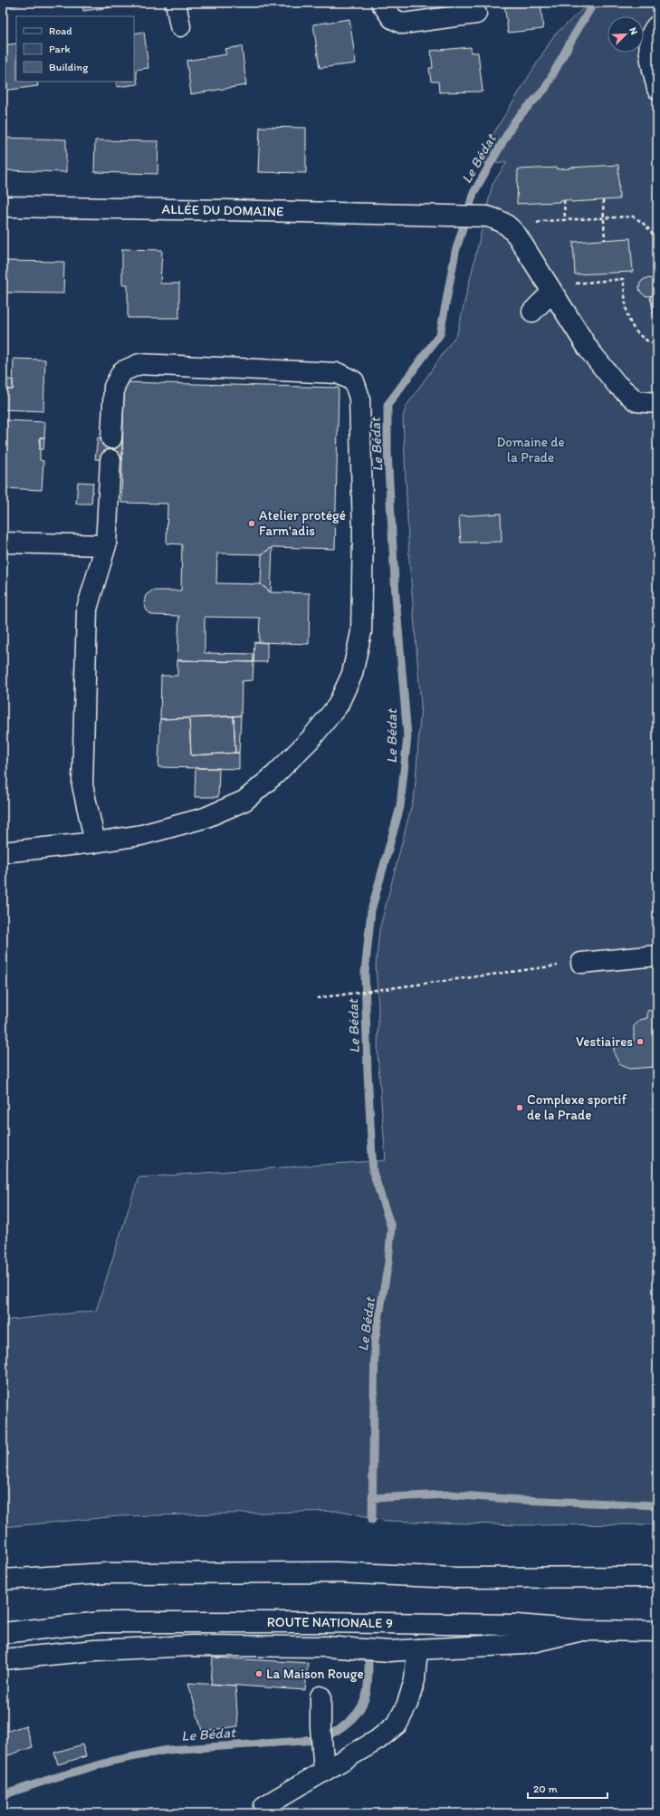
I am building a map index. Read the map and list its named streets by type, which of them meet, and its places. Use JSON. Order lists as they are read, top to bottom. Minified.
{"streets":{"main road":["ALLÉE DU DOMAINE","ROUTE NATIONALE 9"]},"water":["Le Bédat"],"parks":["Domaine de la Prade"],"places":["Atelier protégé Farm'adis","Vestiaires","Complexe sportif de la Prade","La Maison Rouge"],"legend":["Road","Park","Building"],"scale_bar":"20 m","north":"top right"}
